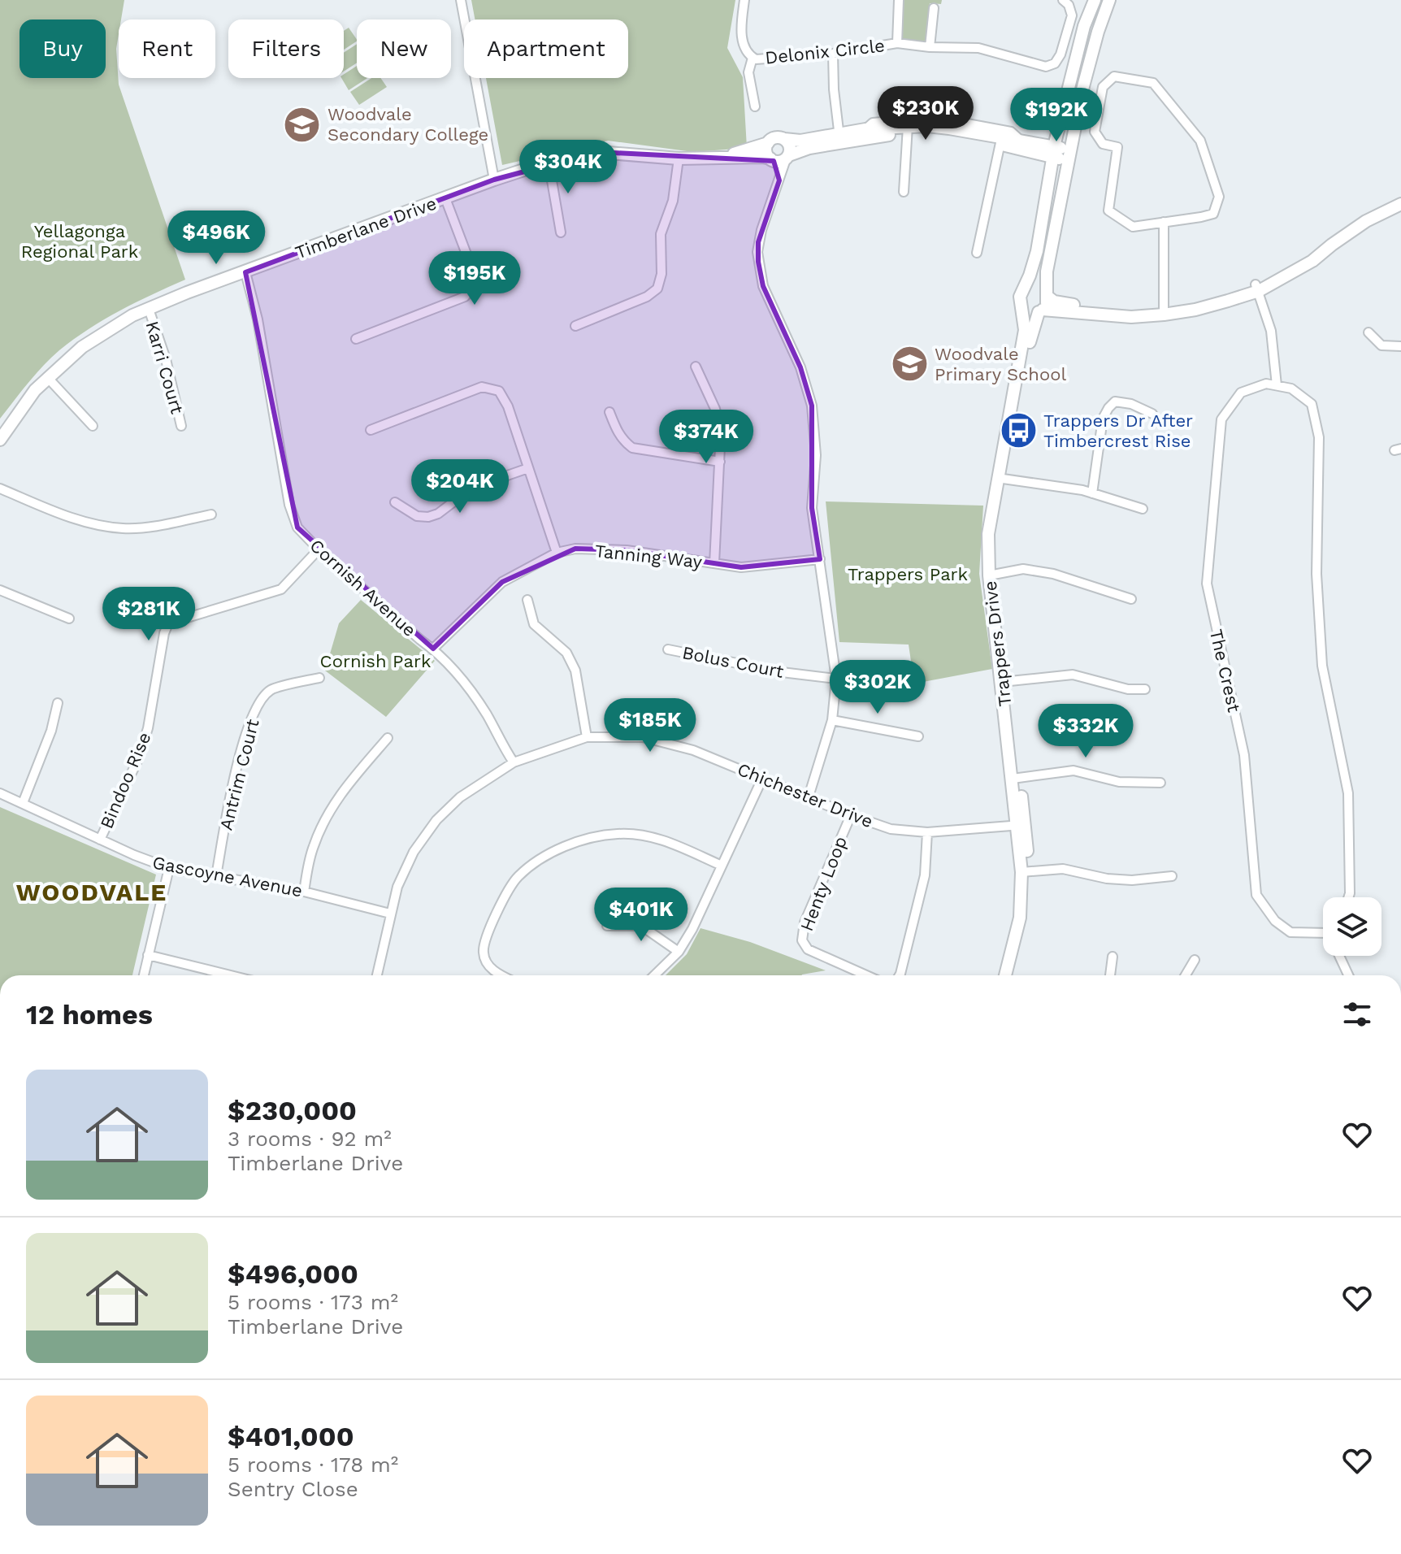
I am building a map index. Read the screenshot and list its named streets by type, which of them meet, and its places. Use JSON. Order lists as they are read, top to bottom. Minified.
{"streets":{"street":["Delonix Circle","Timberlane Drive","Karri Court","Tanning Way","Cornish Avenue","Trappers Drive","Bolus Court","The Crest","Antrim Court","Bindoo Rise","Chichester Drive","Gascoyne Avenue","Henty Loop"]},"crossings":[["Timberlane Drive","Karri Court"],["Timberlane Drive","Cornish Avenue"],["Tanning Way","Cornish Avenue"],["Cornish Avenue","Bindoo Rise"],["Cornish Avenue","Chichester Drive"],["Trappers Drive","Chichester Drive"],["Antrim Court","Gascoyne Avenue"],["Bindoo Rise","Gascoyne Avenue"],["Chichester Drive","Gascoyne Avenue"],["Chichester Drive","Henty Loop"]],"districts":["WOODVALE"],"parks":["Yellagonga Regional Park","Trappers Park","Cornish Park"],"places":{"school or university":["Woodvale Secondary College","Woodvale Primary School"],"bus stop":["Trappers Dr After Timbercrest Rise"]},"page":{"chip":["Buy","Rent","Filters","New","Apartment"],"price":["$230K","$192K","$304K","$496K","$195K","$374K","$204K","$281K","$302K","$185K","$332K","$401K"],"heading":"12 homes","list":[{"name":"$230,000","note":"3 rooms · 92 m² · Timberlane Drive"},{"name":"$496,000","note":"5 rooms · 173 m² · Timberlane Drive"},{"name":"$401,000","note":"5 rooms · 178 m² · Sentry Close"}]}}
